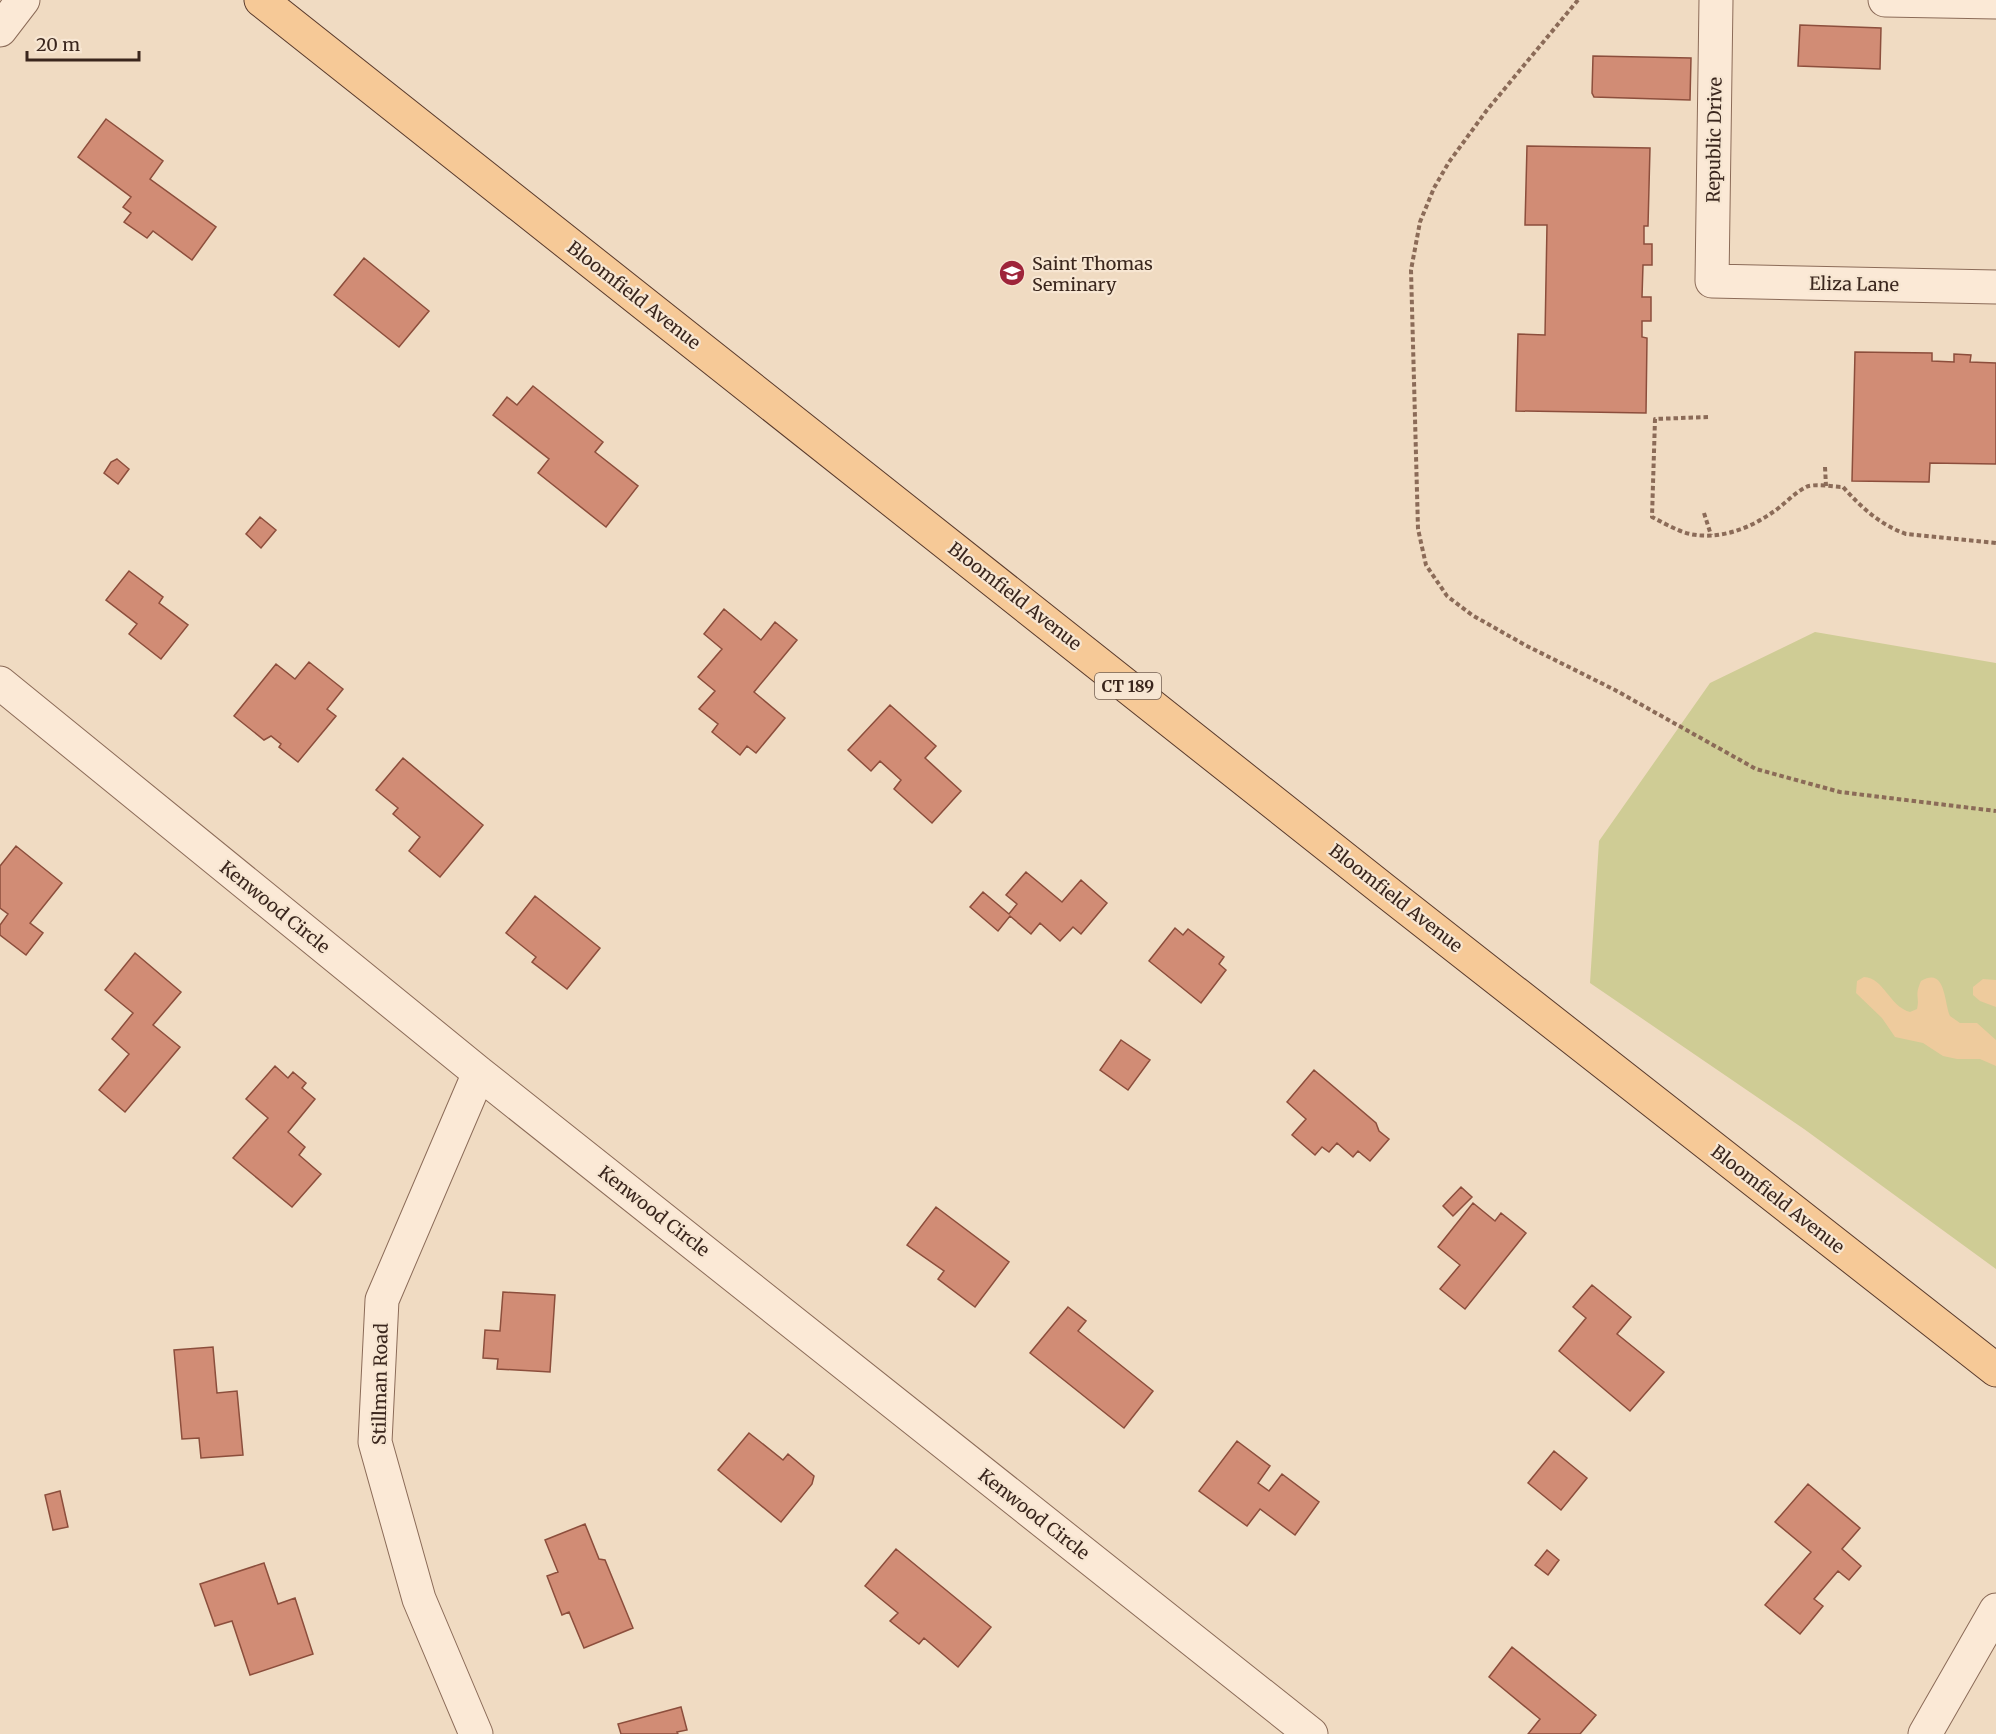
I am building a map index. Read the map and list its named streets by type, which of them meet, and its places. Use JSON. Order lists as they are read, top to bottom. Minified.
{"streets":{"main road":["Bloomfield Avenue","CT 189"],"street":["Republic Drive","Eliza Lane","Kenwood Circle","Stillman Road"]},"crossings":[["Republic Drive","Eliza Lane"],["Kenwood Circle","Stillman Road"]],"places":{"school or university":["Saint Thomas Seminary"]},"scale_bar":"20 m"}
